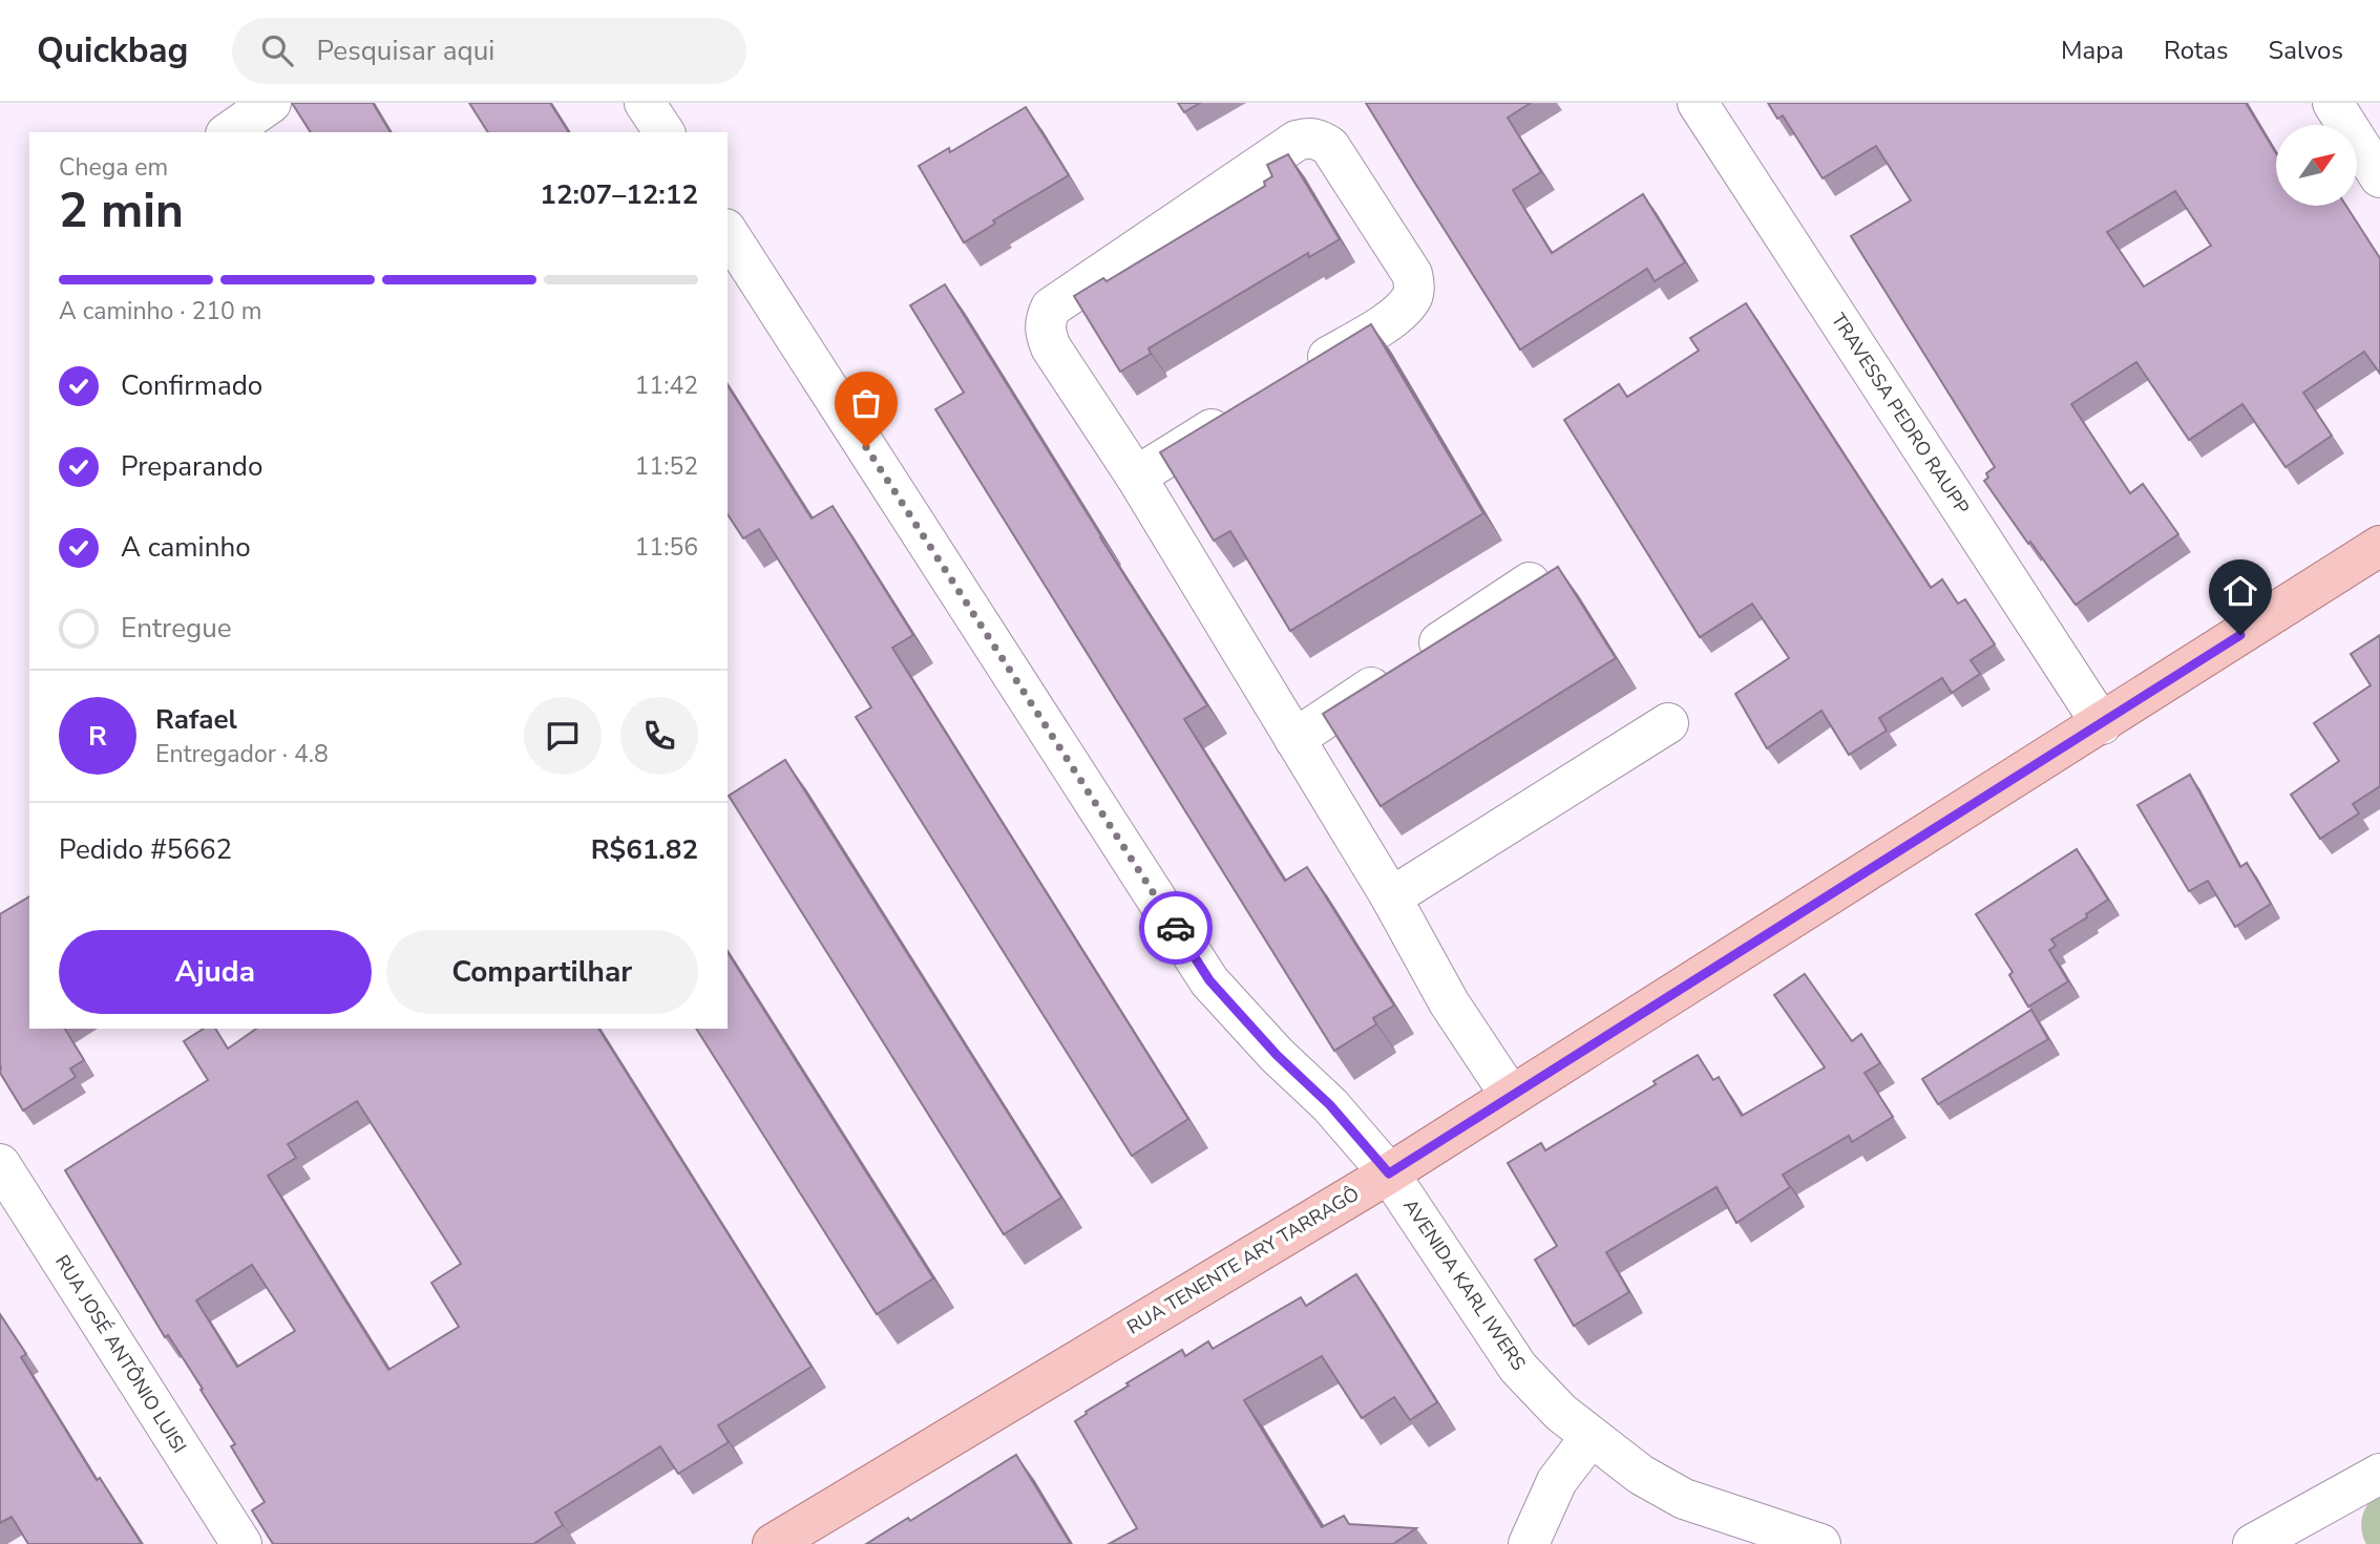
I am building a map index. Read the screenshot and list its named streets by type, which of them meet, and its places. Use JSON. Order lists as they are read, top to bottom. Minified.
{"streets":{"main road":["RUA TENENTE ARY TARRAGÔ"],"street":["TRAVESSA PEDRO RAUPP","AVENIDA KARL IWERS","RUA JOSÉ ANTÔNIO LUISI"]},"crossings":[["TRAVESSA PEDRO RAUPP","RUA TENENTE ARY TARRAGÔ"],["RUA TENENTE ARY TARRAGÔ","AVENIDA KARL IWERS"]],"north":"top right","page":{"header":"Quickbag","search":"Pesquisar aqui","nav":["Mapa","Rotas","Salvos"],"heading":["2 min","Chega em","12:07–12:12"],"panel":["Rafael","Entregador · 4.8","Pedido #5662","R$61.82"],"bar":"A caminho · 210 m","list":[["Confirmado","11:42"],["Preparando","11:52"],["A caminho","11:56"],"Entregue"],"round":"R","buttons":["Ajuda","Compartilhar"]}}
